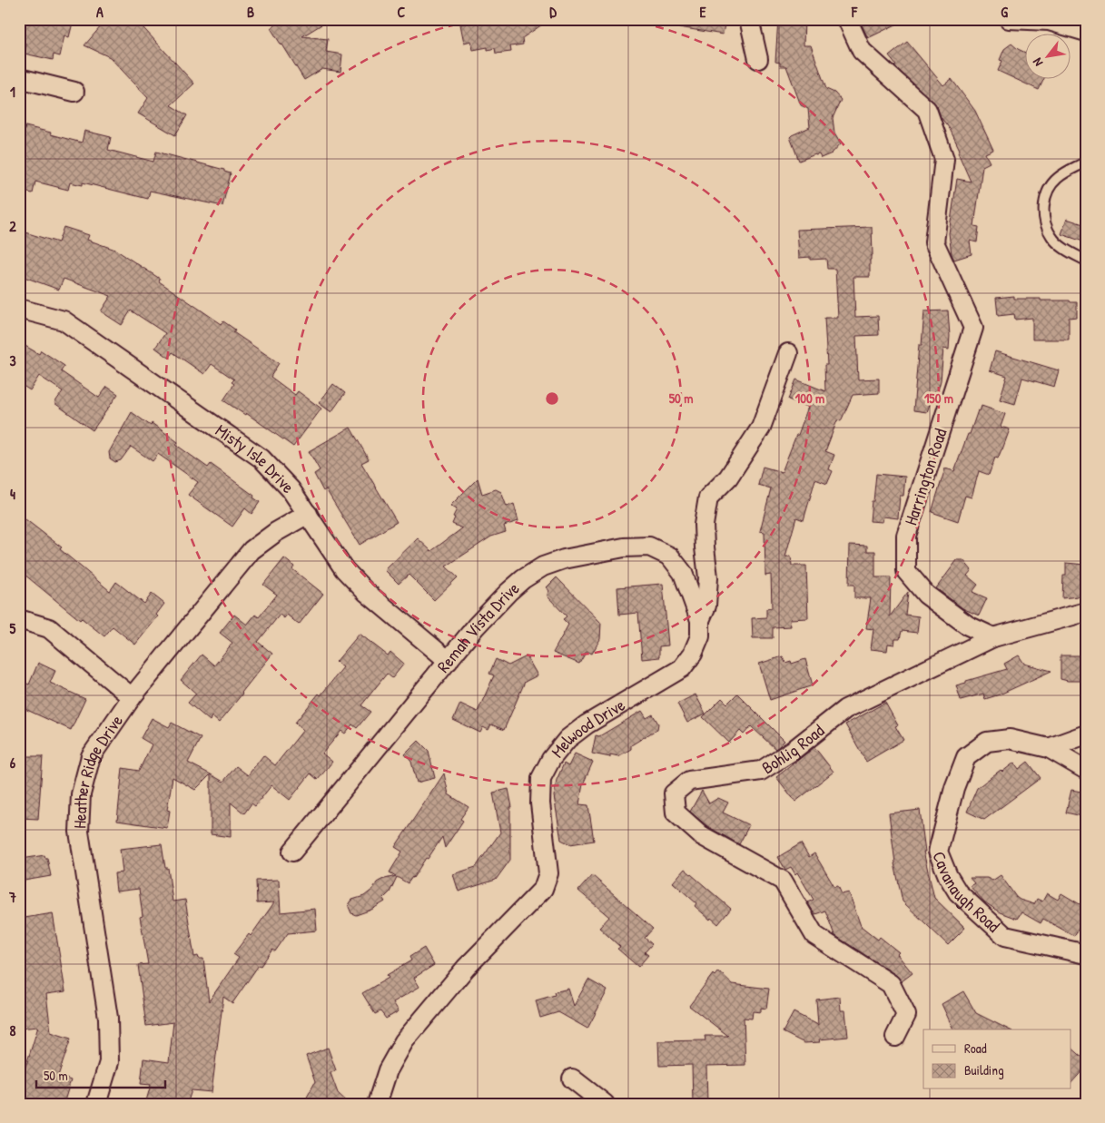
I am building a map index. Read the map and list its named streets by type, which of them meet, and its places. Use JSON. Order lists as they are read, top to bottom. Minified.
{"streets":{"street":["Misty Isle Drive","Harrington Road","Remah Vista Drive","Melwood Drive","Bohlig Road","Heather Ridge Drive","Cavanaugh Road"]},"crossings":[["Misty Isle Drive","Remah Vista Drive"],["Misty Isle Drive","Heather Ridge Drive"],["Harrington Road","Bohlig Road"],["Remah Vista Drive","Melwood Drive"]],"legend":["Road","Building"],"scale_bar":"50 m","north":"bottom left","grid":{"columns":["A","B","C","D","E","F","G"],"rows":["1","2","3","4","5","6","7","8"]},"rings":["50 m","100 m","150 m"]}
